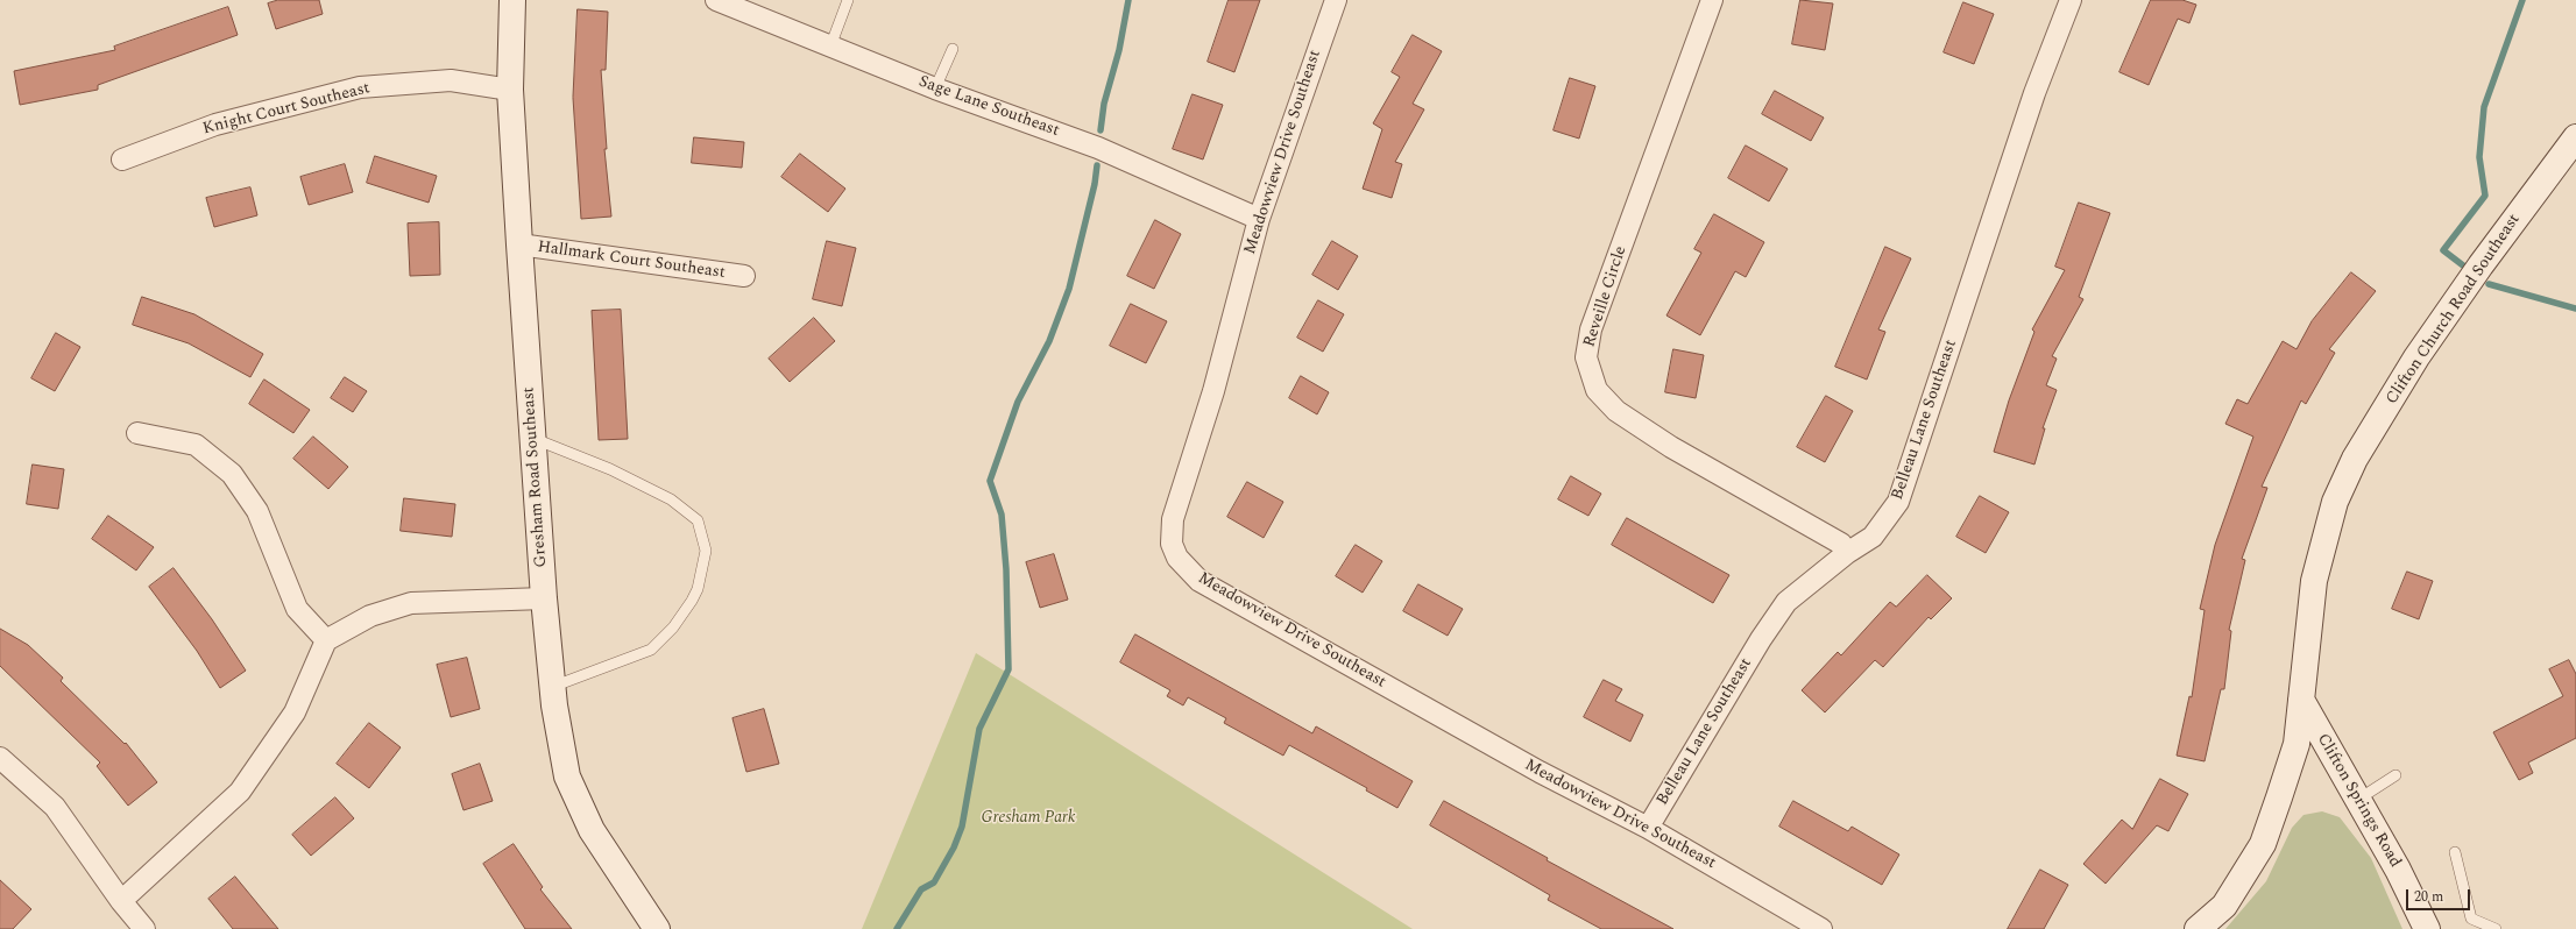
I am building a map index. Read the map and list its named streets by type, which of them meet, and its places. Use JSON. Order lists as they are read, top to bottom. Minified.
{"streets":{"street":["Sage Lane Southeast","Knight Court Southeast","Meadowview Drive Southeast","Hallmark Court Southeast","Reveille Circle","Clifton Church Road Southeast","Belleau Lane Southeast","Gresham Road Southeast","Clifton Springs Road"]},"crossings":[["Sage Lane Southeast","Meadowview Drive Southeast"],["Knight Court Southeast","Gresham Road Southeast"],["Meadowview Drive Southeast","Belleau Lane Southeast"],["Hallmark Court Southeast","Gresham Road Southeast"],["Reveille Circle","Belleau Lane Southeast"],["Clifton Church Road Southeast","Clifton Springs Road"]],"parks":["Gresham Park"],"scale_bar":"20 m"}
